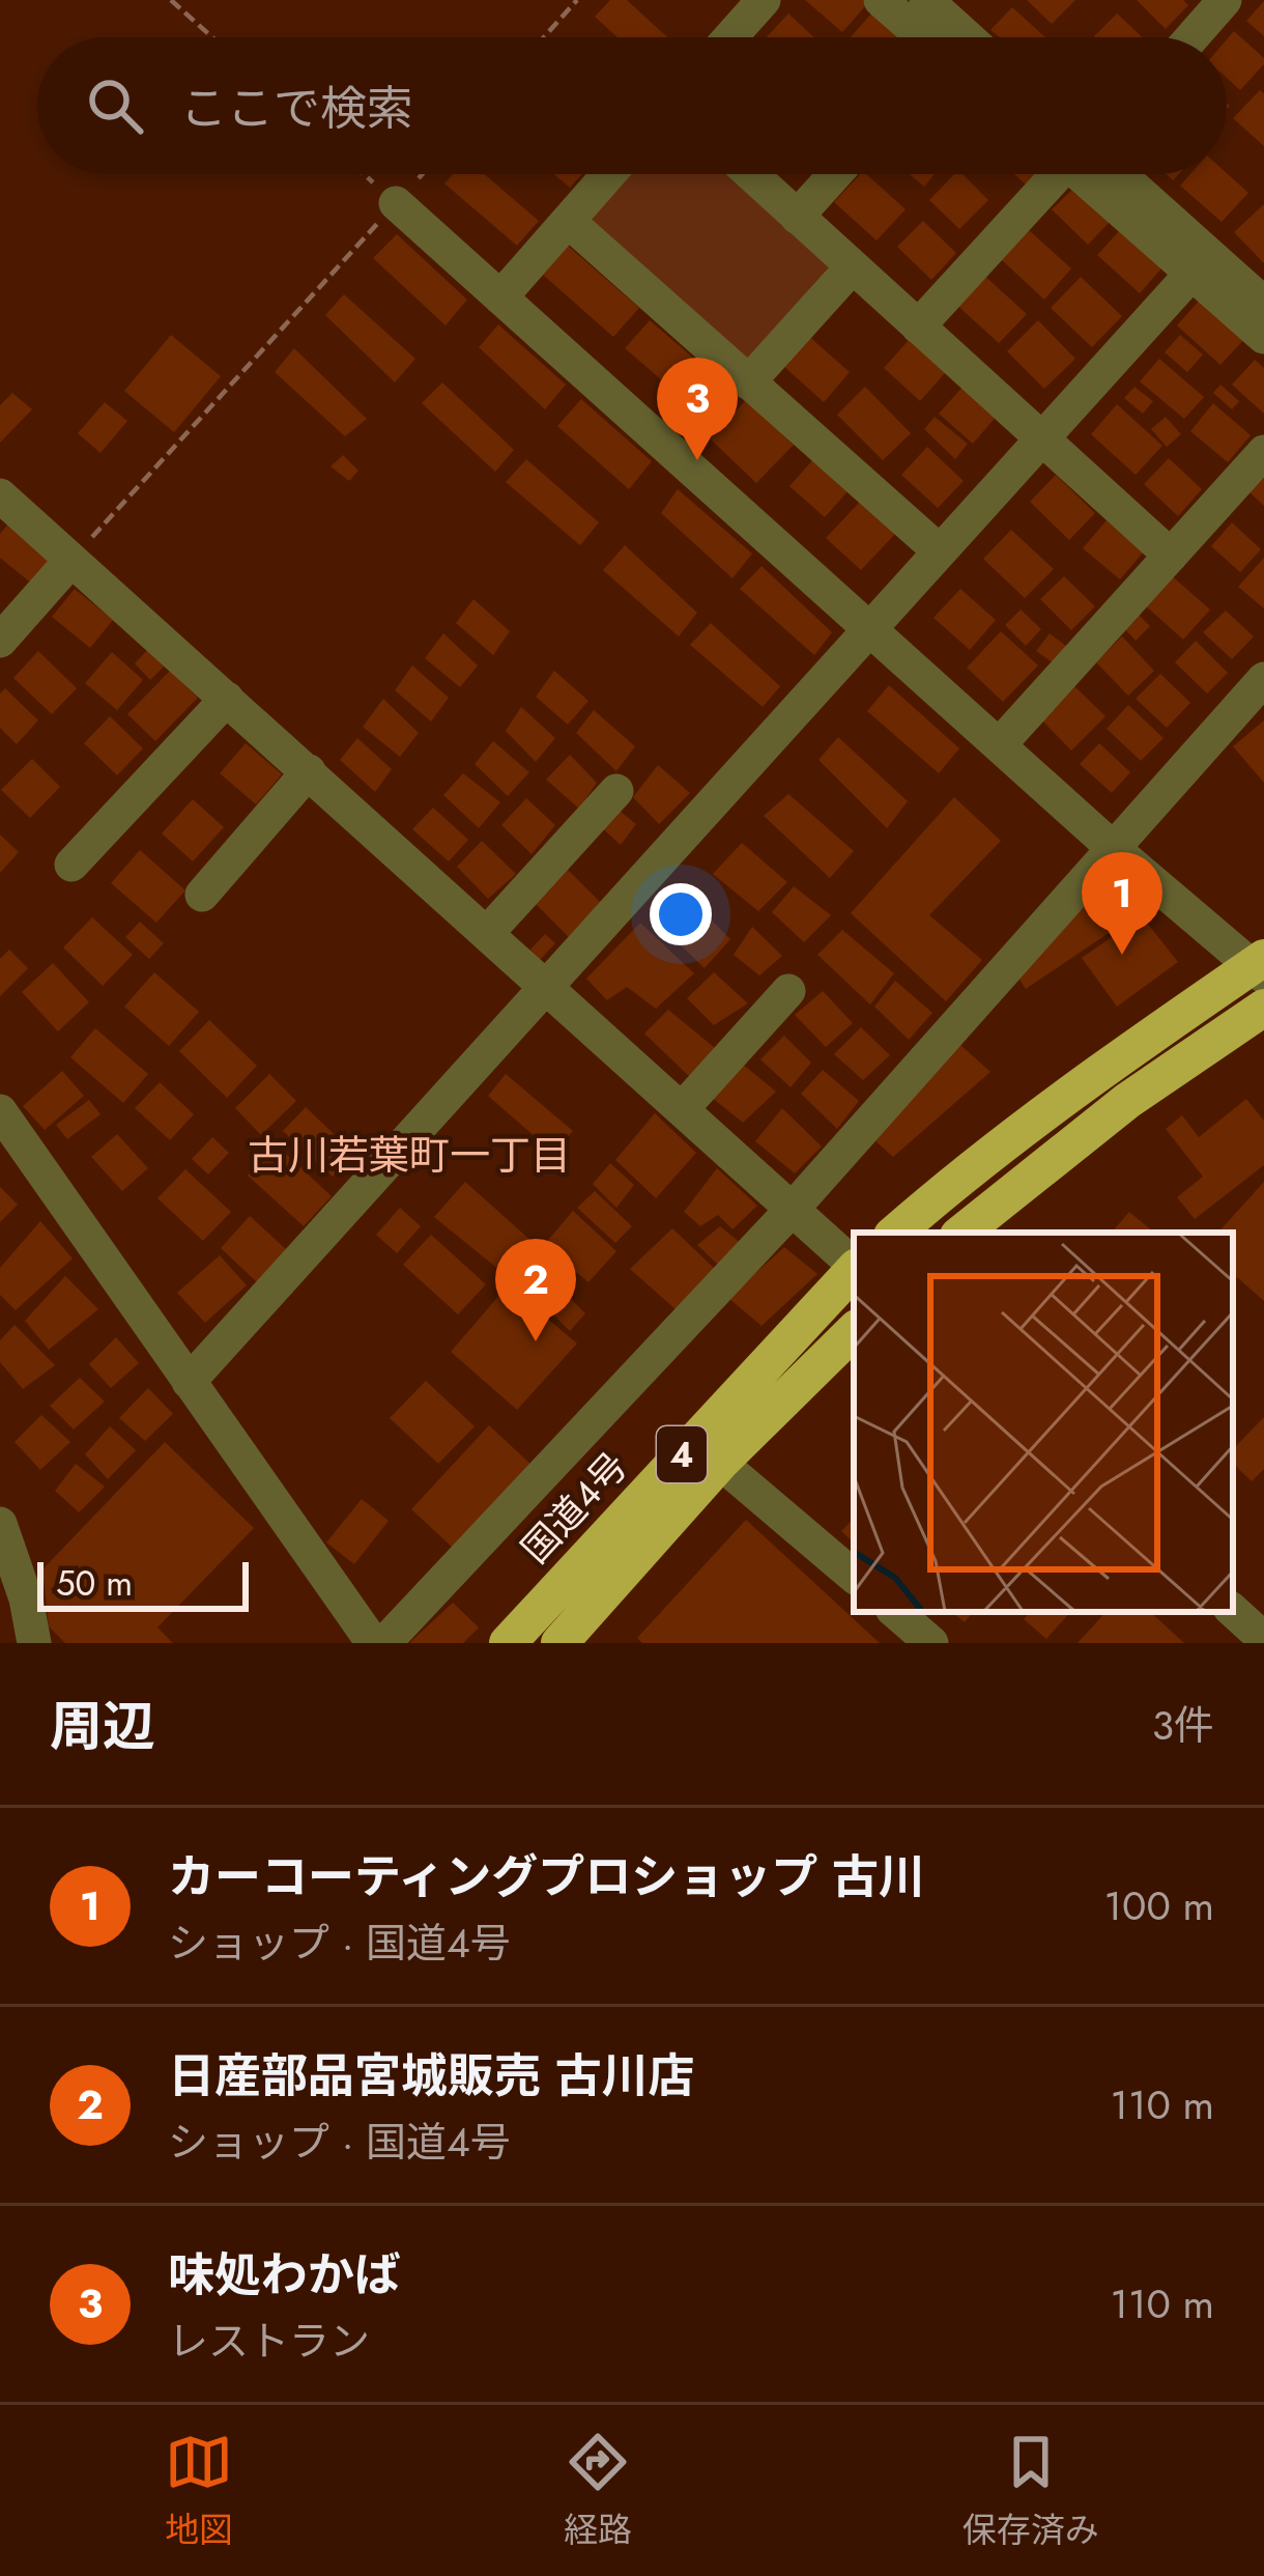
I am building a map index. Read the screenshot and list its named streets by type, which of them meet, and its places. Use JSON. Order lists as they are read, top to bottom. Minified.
{"streets":{"highway":["4","国道4号"]},"districts":["古川若葉町一丁目"],"scale_bar":"50 m","page":{"search":"ここで検索","pins":["3","1","2"],"scale":"50 m","heading":["周辺","3件"],"list":[{"mark":"1","name":"カーコーティングプロショップ 古川","note":"ショップ · 国道4号","value":"100 m"},{"mark":"2","name":"日産部品宮城販売 古川店","note":"ショップ · 国道4号","value":"110 m"},{"mark":"3","name":"味処わかば","note":"レストラン","value":"110 m"}],"nav":["地図","経路","保存済み"]}}
